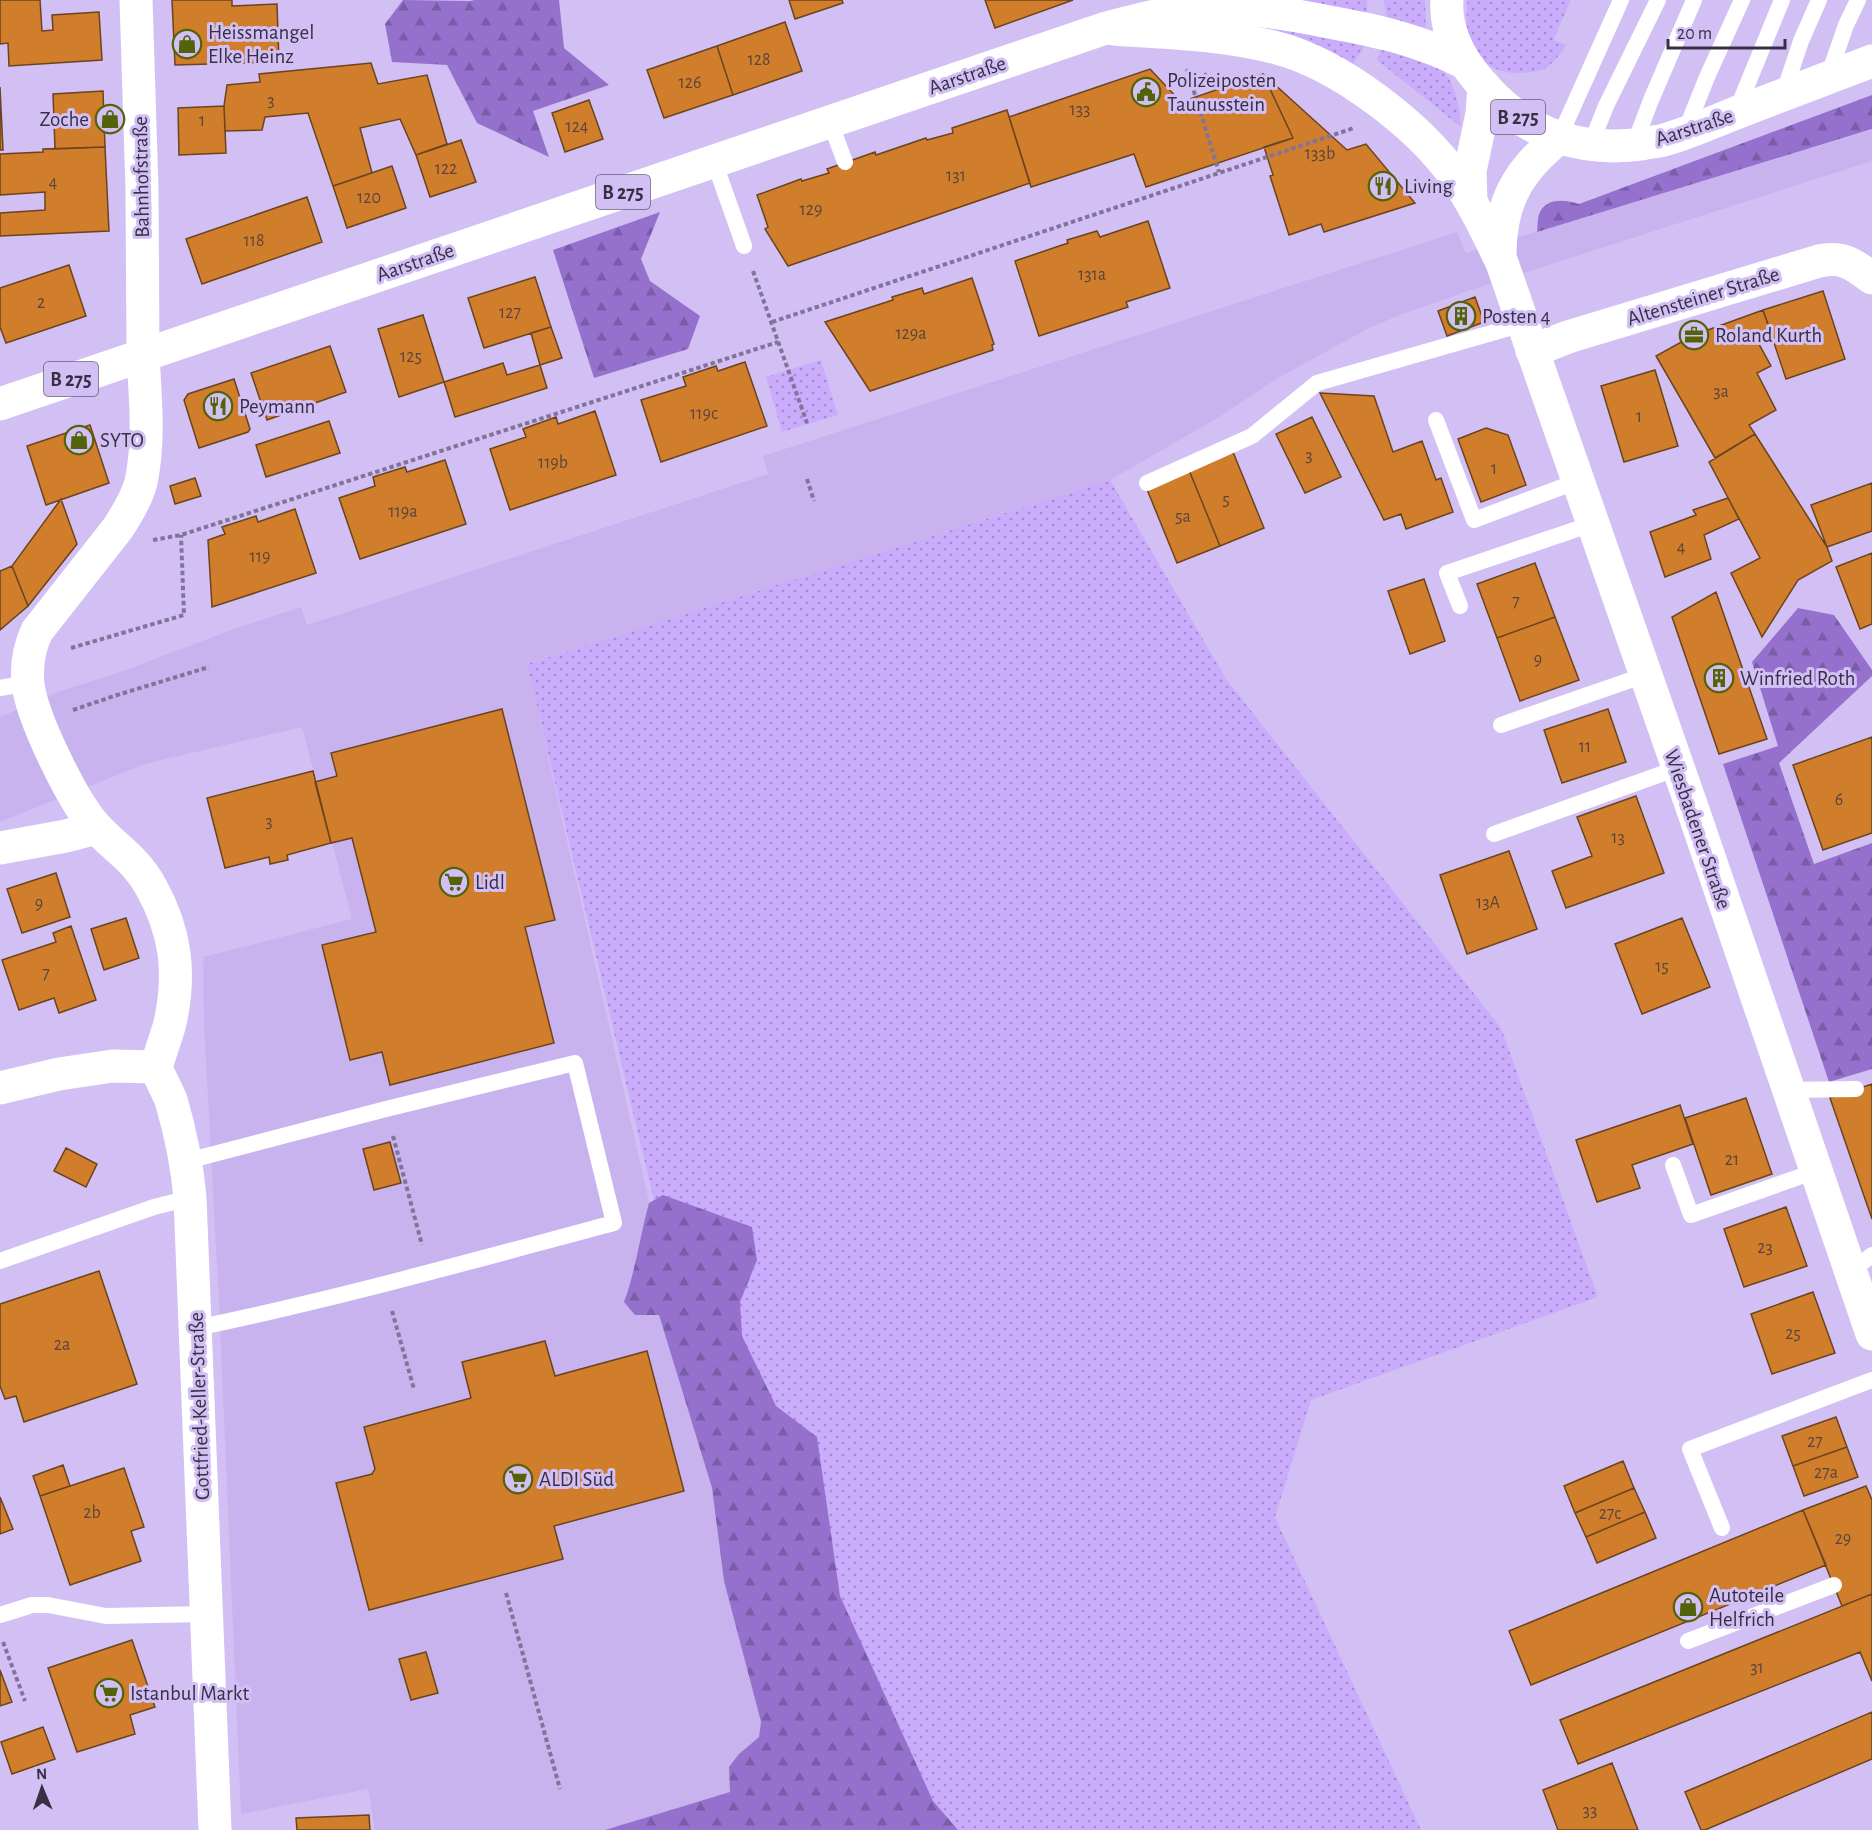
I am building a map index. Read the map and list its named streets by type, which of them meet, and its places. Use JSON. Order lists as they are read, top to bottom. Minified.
{"streets":{"main road":["Aarstraße","B 275","Bahnhofstraße","Altensteiner Straße","Wiesbadener Straße","Gottfried-Keller-Straße"]},"crossings":[["Aarstraße","Bahnhofstraße"],["Aarstraße","Wiesbadener Straße"],["Altensteiner Straße","Wiesbadener Straße"]],"places":{"shop":["Heissmangel Elke Heinz","Zoche","SYTO","Autoteile Helfrich"],"public building":["Polizeiposten Taunusstein"],"restaurant":["Living","Peymann"],"building":["Posten 4","Winfried Roth"],"office":["Roland Kurth"],"supermarket":["Lidl","ALDI Süd","Istanbul Markt"]},"house_numbers":["128","126","3","133","1","124","133b","122","131","4","120","129","118","131a","2","127","129a","125","3a","119c","1","3","119b","1","5","119a","5a","4","119","7","9","11","6","3","13","13A","9","15","7","21","23","25","2a","27","27a","2b","27c","29","31","33"],"scale_bar":"20 m","north":"top"}
